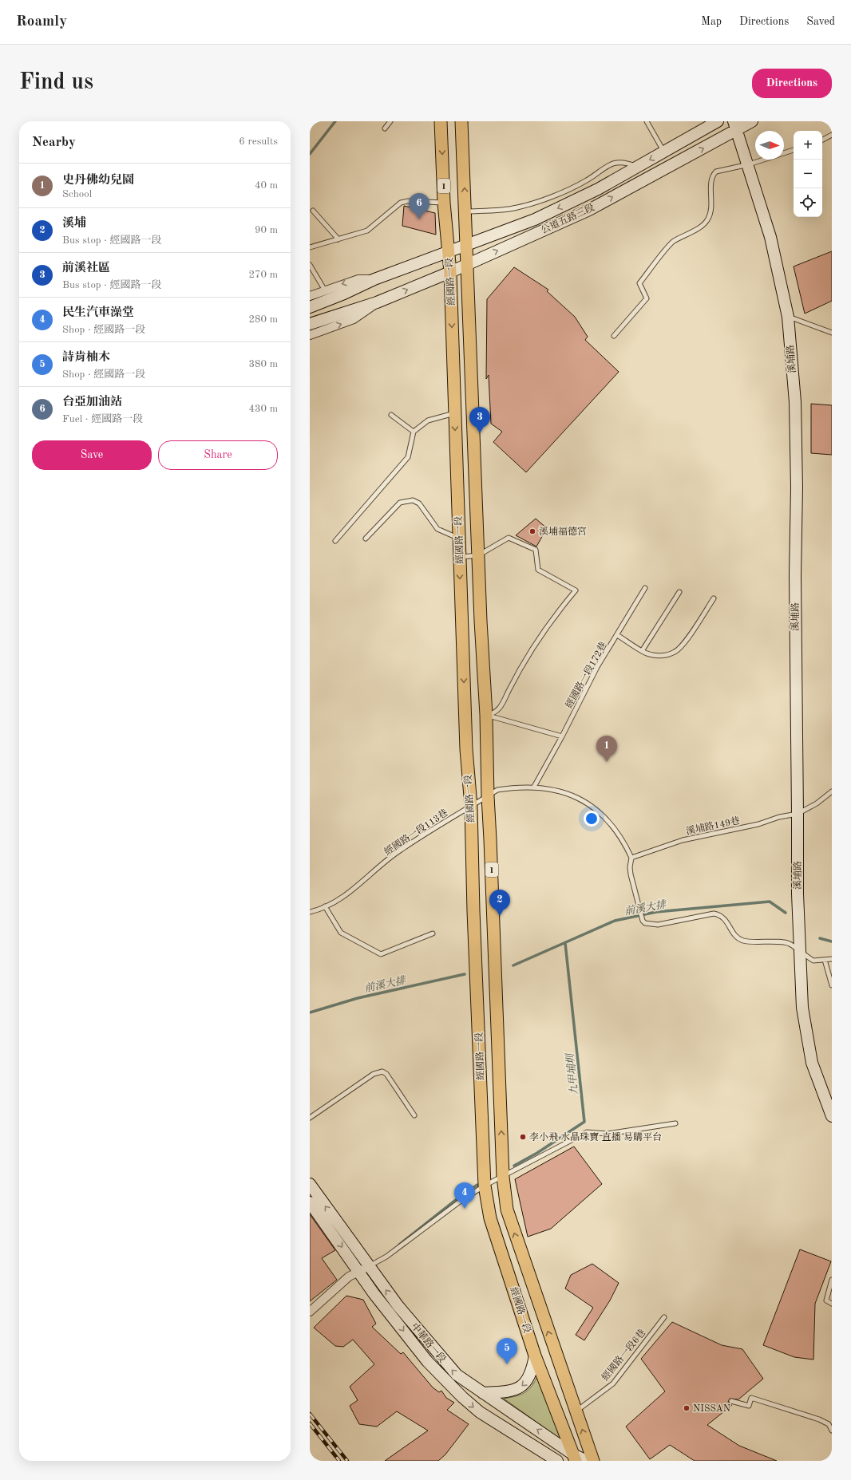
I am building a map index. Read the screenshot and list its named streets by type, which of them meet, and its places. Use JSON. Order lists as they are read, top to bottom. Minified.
{"streets":{"main road":["1","經國路一段"],"street":["公道五路三段","溪埔路","中華路一段"],"lane":["經國路一段172巷","溪埔路149巷","經國路一段113巷","經國路一段6巷"]},"crossings":[["公道五路三段","經國路一段"],["公道五路三段","溪埔路"],["經國路一段","經國路一段113巷"],["經國路一段","中華路一段"],["經國路一段","經國路一段6巷"],["溪埔路","溪埔路149巷"],["經國路一段172巷","經國路一段113巷"],["溪埔路149巷","經國路一段113巷"]],"water":["前溪大排","九甲埔圳"],"places":["溪埔福德宮","李小飛 水晶珠寶 直播 易購平台","NISSAN"],"north":"right","page":{"header":"Roamly","nav":["Map","Directions","Saved"],"buttons":["Directions",["Save","Share"]],"title":"Find us","heading":["Nearby","6 results"],"map_buttons":["+","−"],"list":[{"mark":"1","name":"史丹佛幼兒園","note":"School","value":"40 m"},{"mark":"2","name":"溪埔","note":"Bus stop · 經國路一段","value":"90 m"},{"mark":"3","name":"前溪社區","note":"Bus stop · 經國路一段","value":"270 m"},{"mark":"4","name":"民生汽車澡堂","note":"Shop · 經國路一段","value":"280 m"},{"mark":"5","name":"詩肯柚木","note":"Shop · 經國路一段","value":"380 m"},{"mark":"6","name":"台亞加油站","note":"Fuel · 經國路一段","value":"430 m"}],"pins":["6","3","1","2","4","5"]}}
